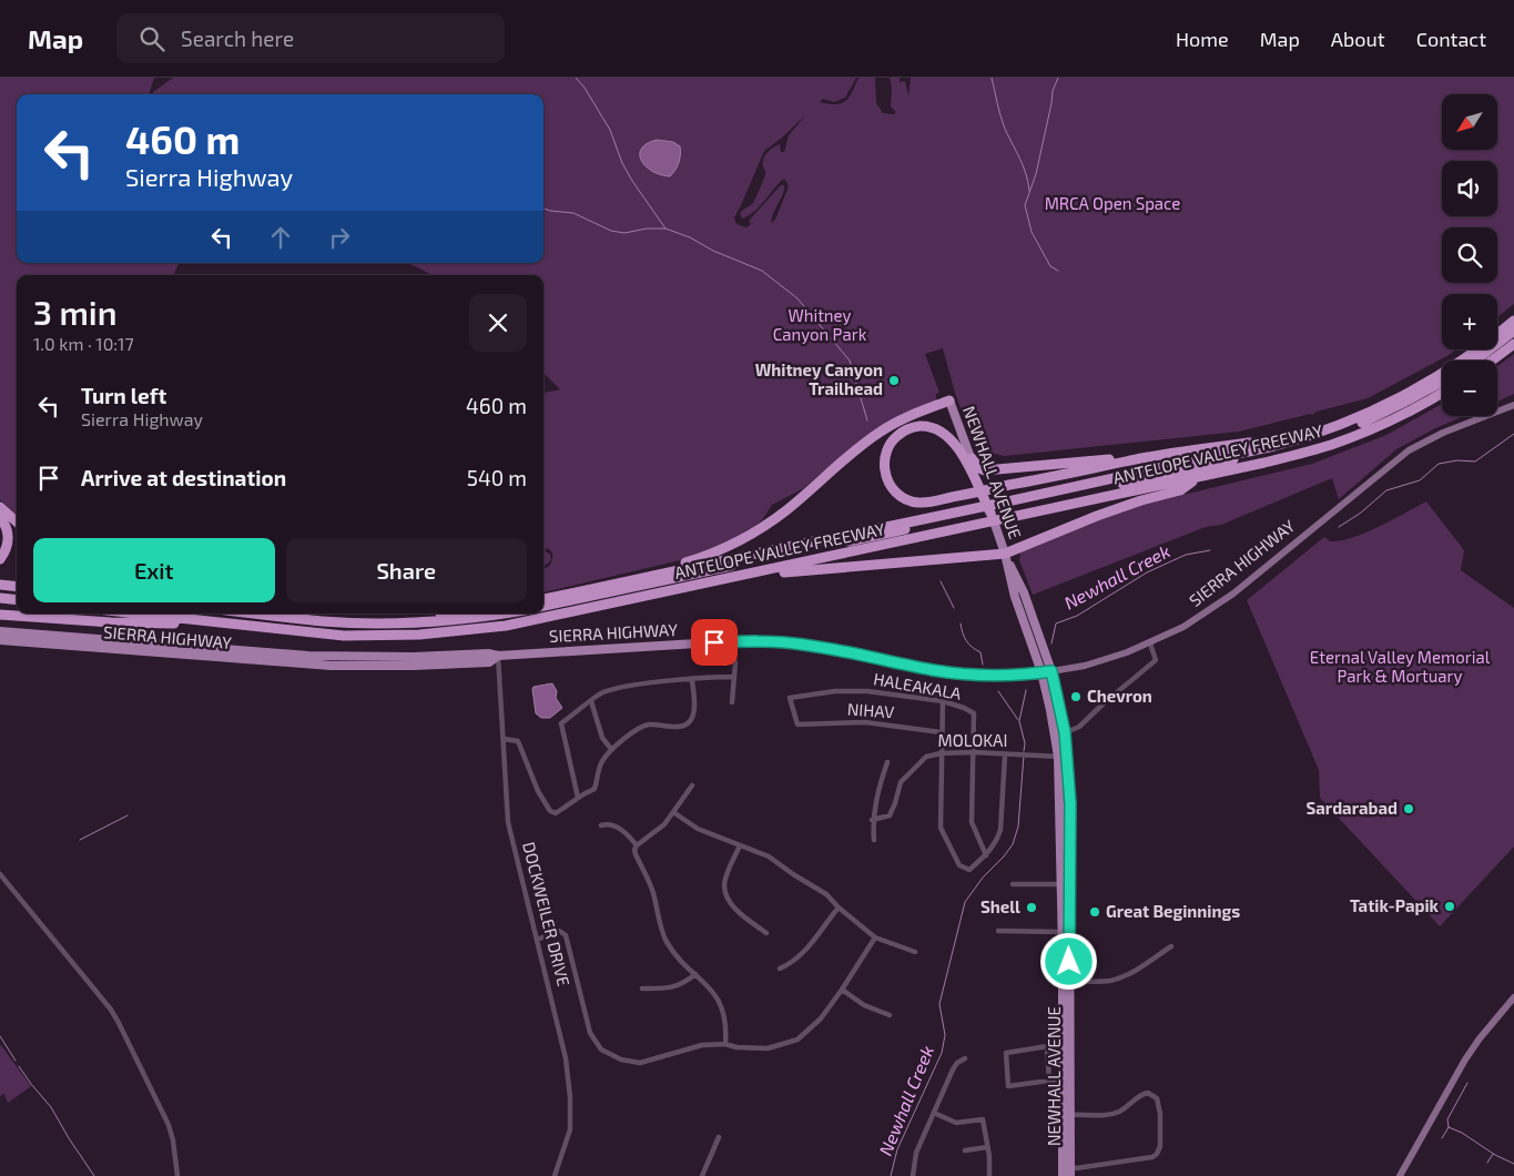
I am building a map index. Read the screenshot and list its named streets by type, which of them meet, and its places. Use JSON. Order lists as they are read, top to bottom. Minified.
{"streets":{"highway":["ANTELOPE VALLEY FREEWAY"],"main road":["NEWHALL AVENUE","SIERRA HIGHWAY"],"street":["HALEAKALA","NIHAV","MOLOKAI","DOCKWEILER DRIVE"]},"crossings":[["NEWHALL AVENUE","SIERRA HIGHWAY"],["NEWHALL AVENUE","MOLOKAI"],["SIERRA HIGHWAY","DOCKWEILER DRIVE"],["HALEAKALA","NIHAV"],["HALEAKALA","MOLOKAI"]],"water":["Newhall Creek"],"parks":["MRCA Open Space","Whitney Canyon Park","Eternal Valley Memorial Park & Mortuary"],"places":["Whitney Canyon Trailhead","Chevron","Sardarabad","Tatik-Papik","Shell","Great Beginnings"],"north":"bottom left","page":{"header":"Map","search":"Search here","nav":["Home","Map","About","Contact"],"map_buttons":["+","−"],"turn":["460 m","Sierra Highway"],"heading":["3 min","1.0 km · 10:17"],"list":[{"name":"Turn left","note":"Sierra Highway","value":"460 m"},{"name":"Arrive at destination","value":"540 m"}],"buttons":["Exit","Share"]}}
